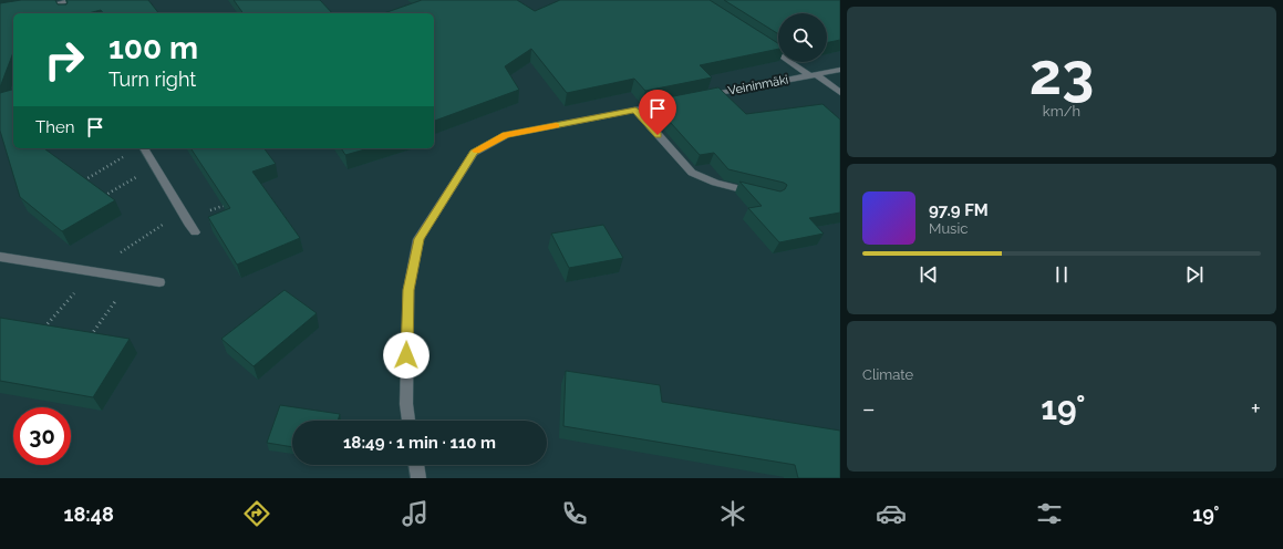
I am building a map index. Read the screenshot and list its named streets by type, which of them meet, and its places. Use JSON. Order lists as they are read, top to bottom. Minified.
{"streets":{"street":["Veininmäki"]},"page":{"tile":[["23","km/h"],"Climate"],"turn":["100 m","Turn right"],"then":"Then","song":["97.9 FM","Music"],"heat":["−","19°","+"],"limit":"30","trip":"18:49 · 1 min · 110 m","tabs":["18:48","19°"]}}
